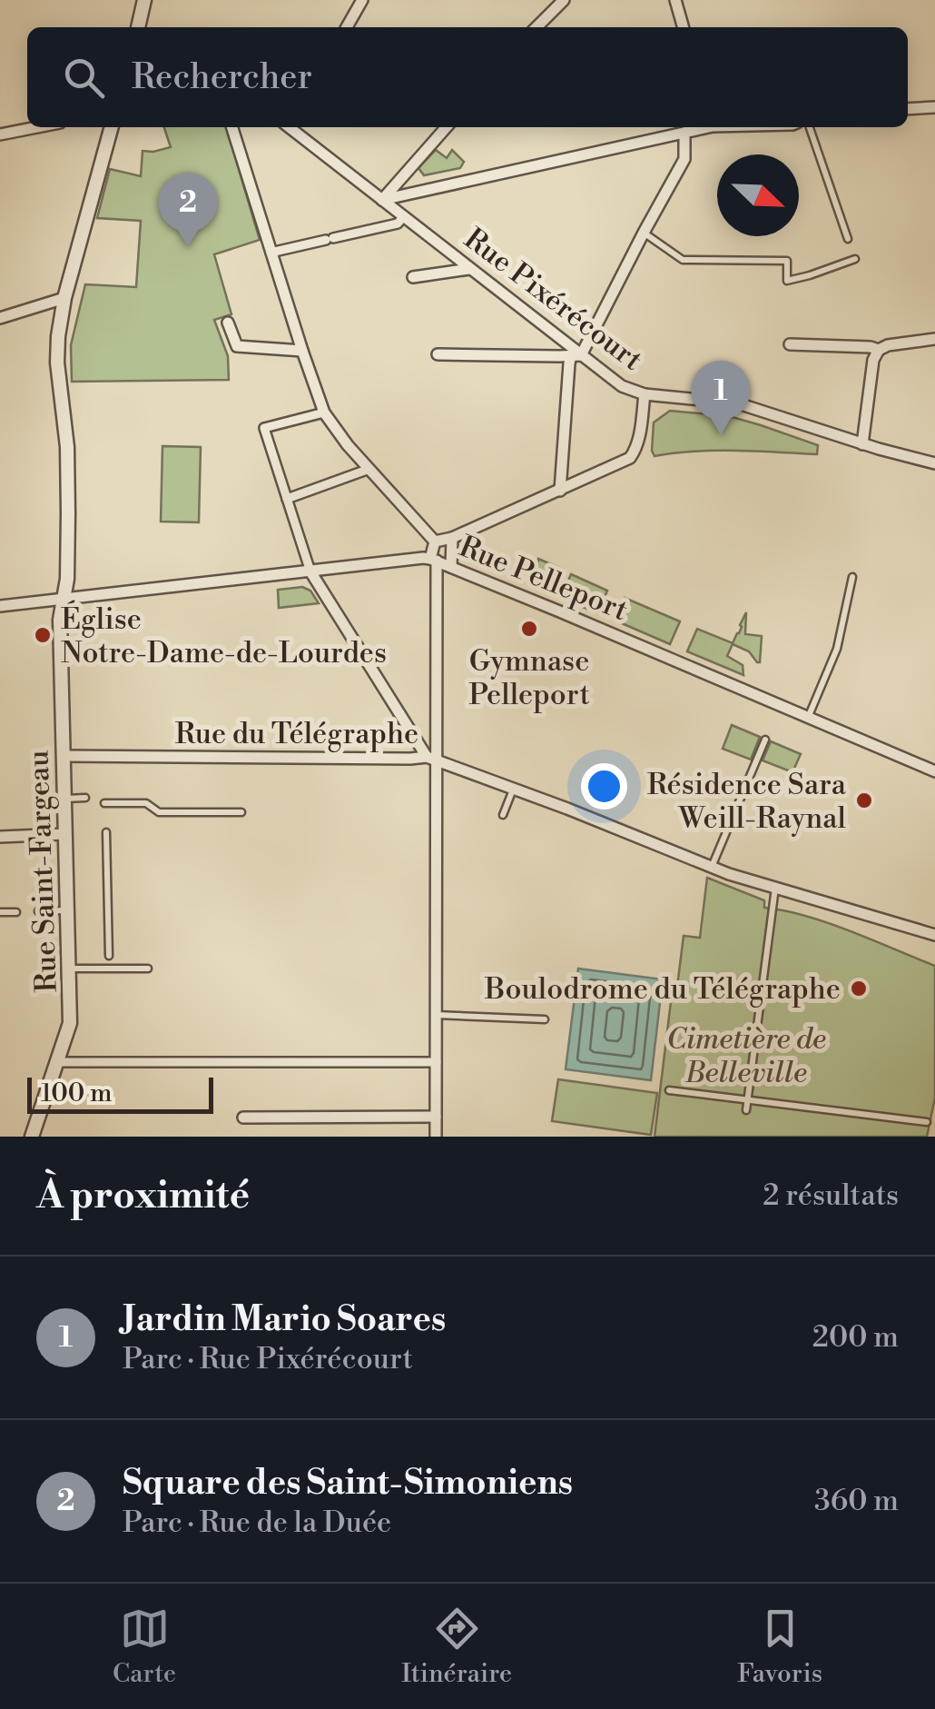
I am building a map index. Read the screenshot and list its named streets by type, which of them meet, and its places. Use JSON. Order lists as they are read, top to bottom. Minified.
{"streets":{"street":["Rue Pixérécourt","Rue Pelleport","Rue du Télégraphe","Rue Saint-Fargeau"]},"crossings":[["Rue Pelleport","Rue Saint-Fargeau"],["Rue du Télégraphe","Rue Saint-Fargeau"]],"parks":["Cimetière de Belleville"],"places":["Gymnase Pelleport","Église Notre-Dame-de-Lourdes","Résidence Sara Weill-Raynal","Boulodrome du Télégraphe"],"scale_bar":"100 m","north":"bottom right","page":{"search":"Rechercher","pins":["2","1"],"scale":"100 m","heading":["À proximité","2 résultats"],"list":[{"mark":"1","name":"Jardin Mario Soares","note":"Parc · Rue Pixérécourt","value":"200 m"},{"mark":"2","name":"Square des Saint-Simoniens","note":"Parc · Rue de la Duée","value":"360 m"}],"nav":["Carte","Itinéraire","Favoris"]}}
